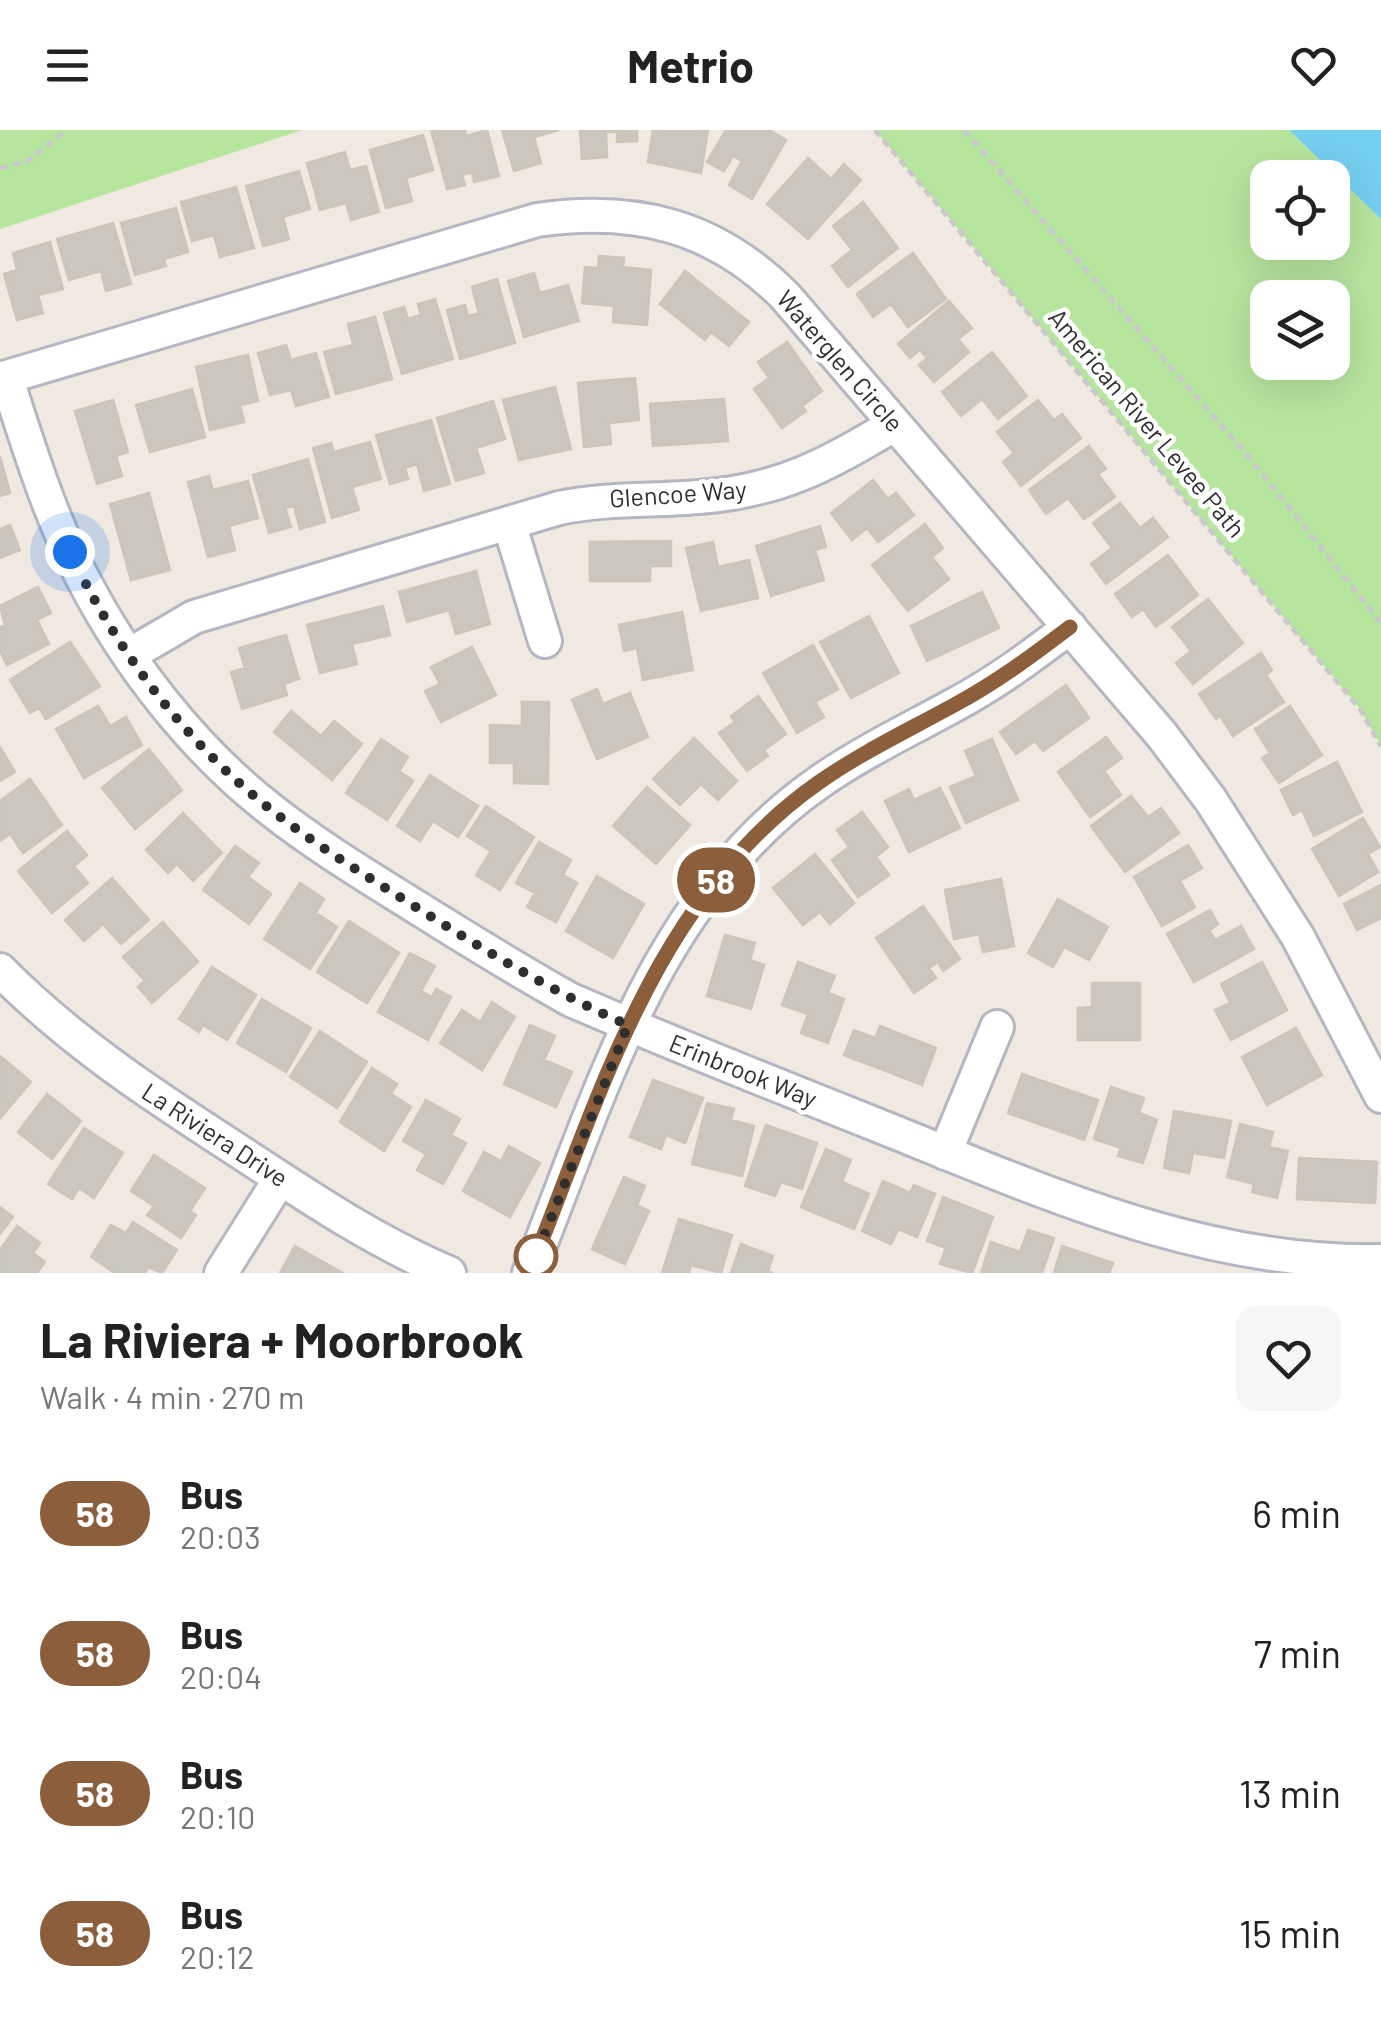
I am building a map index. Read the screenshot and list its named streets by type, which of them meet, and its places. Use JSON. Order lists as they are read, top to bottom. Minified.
{"streets":{"street":["Waterglen Circle","Glencoe Way","Erinbrook Way","La Riviera Drive"],"path":["American River Levee Path"]},"crossings":[["Waterglen Circle","Glencoe Way"],["Waterglen Circle","Erinbrook Way"],["Glencoe Way","Erinbrook Way"]],"lines":["bus line 58"],"page":{"header":"Metrio","on_map":"58","heading":["La Riviera + Moorbrook","Walk · 4 min · 270 m"],"list":[{"mark":"58","name":"Bus","note":"20:03","value":"6 min"},{"mark":"58","name":"Bus","note":"20:04","value":"7 min"},{"mark":"58","name":"Bus","note":"20:10","value":"13 min"},{"mark":"58","name":"Bus","note":"20:12","value":"15 min"}]}}
